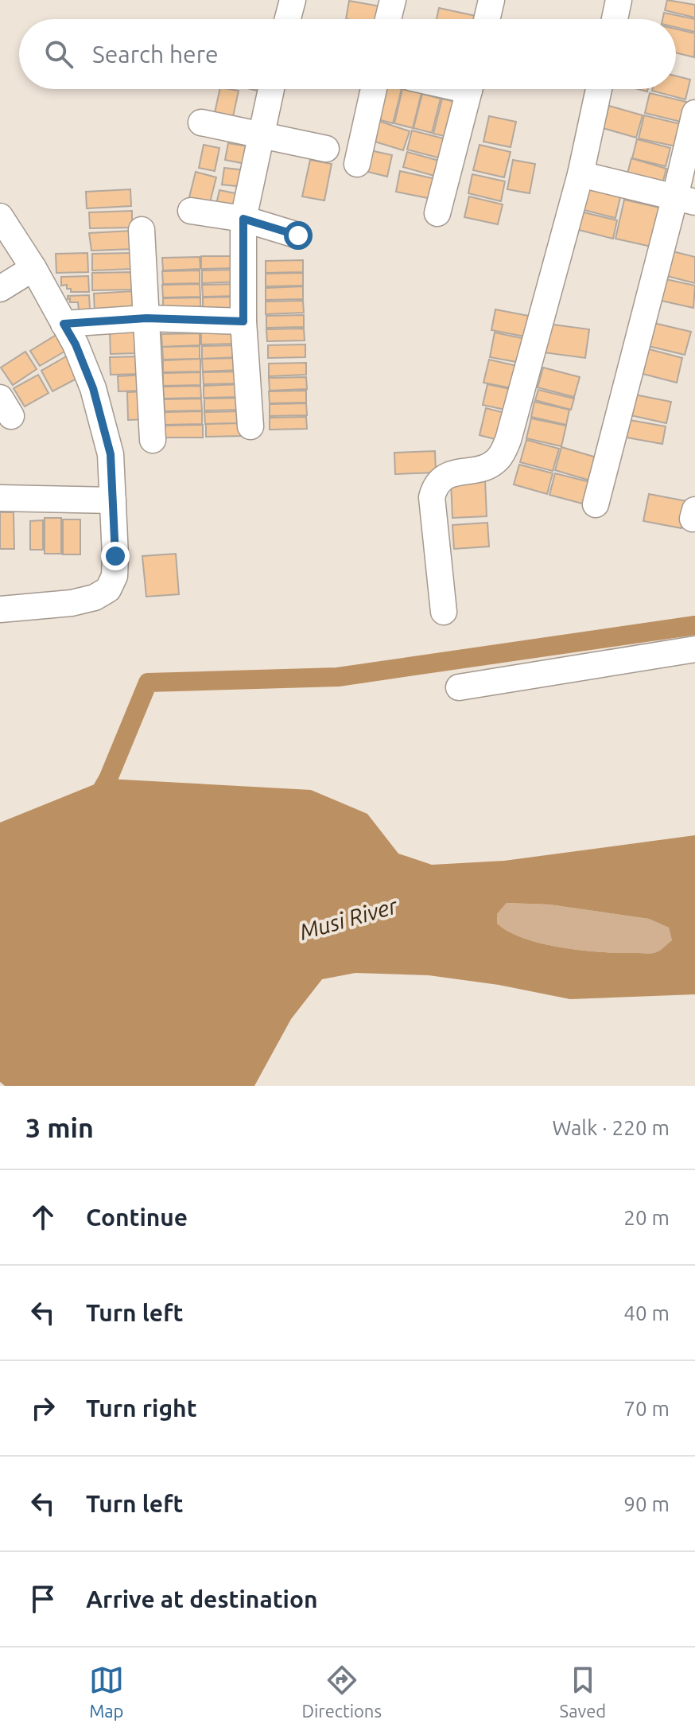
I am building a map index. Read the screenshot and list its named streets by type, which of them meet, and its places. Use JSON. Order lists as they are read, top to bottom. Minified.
{"water":["Musi River"],"page":{"search":"Search here","heading":["3 min","Walk · 220 m"],"list":[["Continue","20 m"],["Turn left","40 m"],["Turn right","70 m"],["Turn left","90 m"],"Arrive at destination"],"nav":["Map","Directions","Saved"]}}
